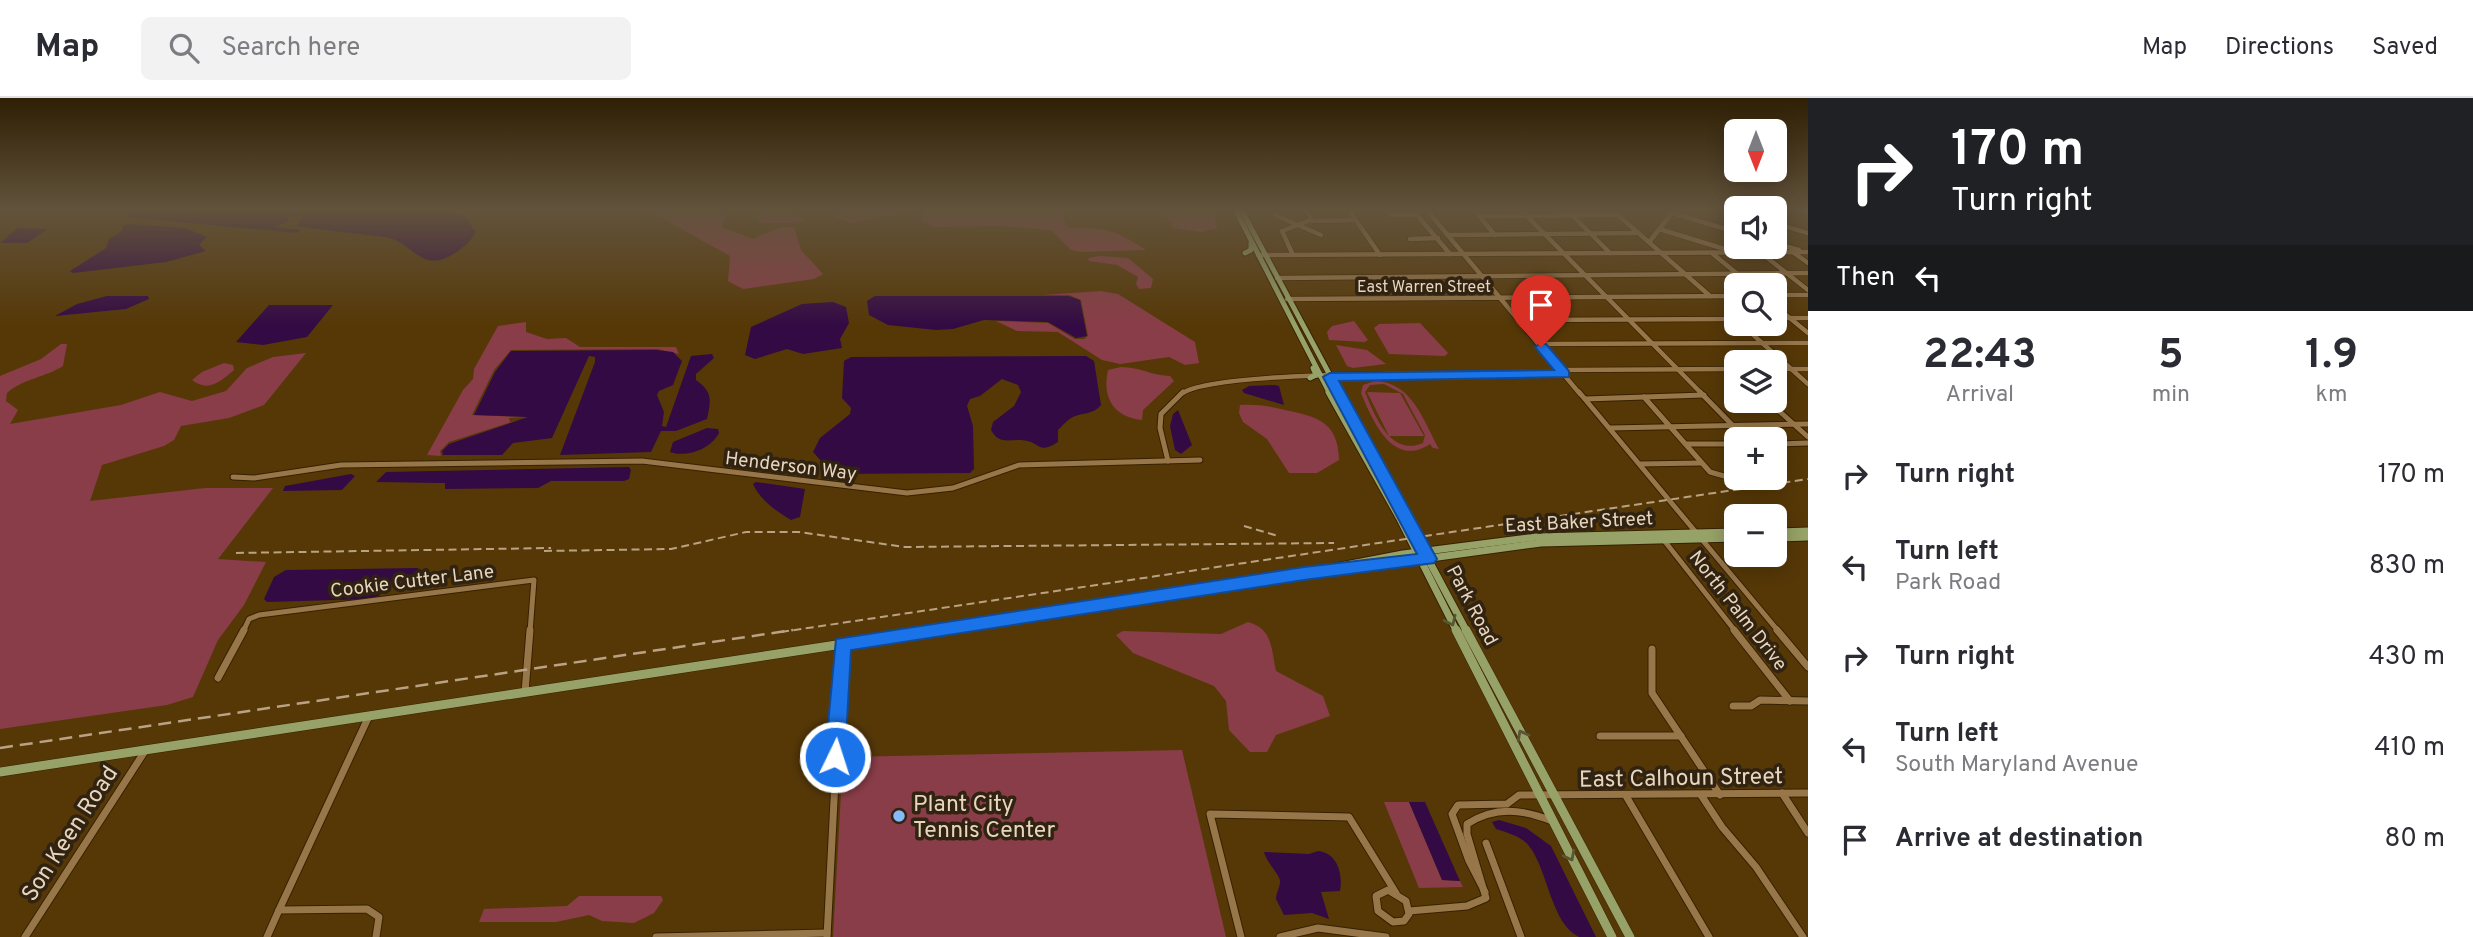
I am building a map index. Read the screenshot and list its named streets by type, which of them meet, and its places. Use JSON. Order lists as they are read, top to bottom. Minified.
{"streets":{"main road":["East Baker Street","Park Road"],"street":["East Warren Street","Henderson Way","Cookie Cutter Lane","North Palm Drive","East Calhoun Street","Son Keen Road"]},"crossings":[["East Warren Street","Park Road"],["East Baker Street","Park Road"],["East Baker Street","North Palm Drive"],["Park Road","East Calhoun Street"]],"places":["Plant City Tennis Center"],"north":"bottom","page":{"header":"Map","search":"Search here","nav":["Map","Directions","Saved"],"turn":["170 m","Turn right"],"map_buttons":["+","−"],"then":"Then","eta":["22:43","Arrival","5","min","1.9","km"],"list":[{"name":"Turn right","value":"170 m"},{"name":"Turn left","note":"Park Road","value":"830 m"},{"name":"Turn right","value":"430 m"},{"name":"Turn left","note":"South Maryland Avenue","value":"410 m"},{"name":"Arrive at destination","value":"80 m"}]}}
